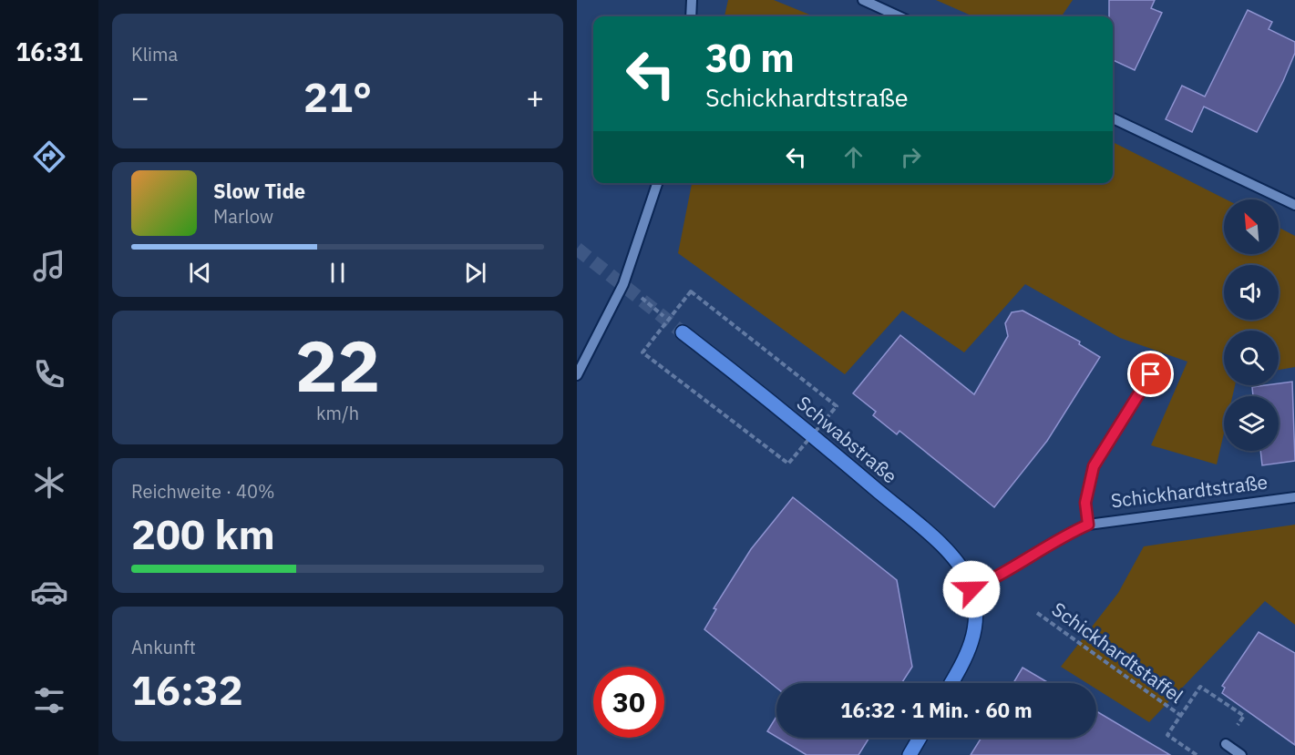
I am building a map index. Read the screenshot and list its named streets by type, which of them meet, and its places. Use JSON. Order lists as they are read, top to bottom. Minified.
{"streets":{"main road":["Schwabstraße"],"street":["Schickhardtstraße"],"path":["Schickhardtstaffel"]},"crossings":[["Schwabstraße","Schickhardtstraße"]],"north":"top left","page":{"tabs":"16:31","tile":["Klima",["22","km/h"],["Reichweite · 40%","200 km"],["Ankunft","16:32"]],"turn":["30 m","Schickhardtstraße"],"heat":["−","21°","+"],"song":["Slow Tide","Marlow"],"limit":"30","trip":"16:32 · 1 Min. · 60 m"}}
